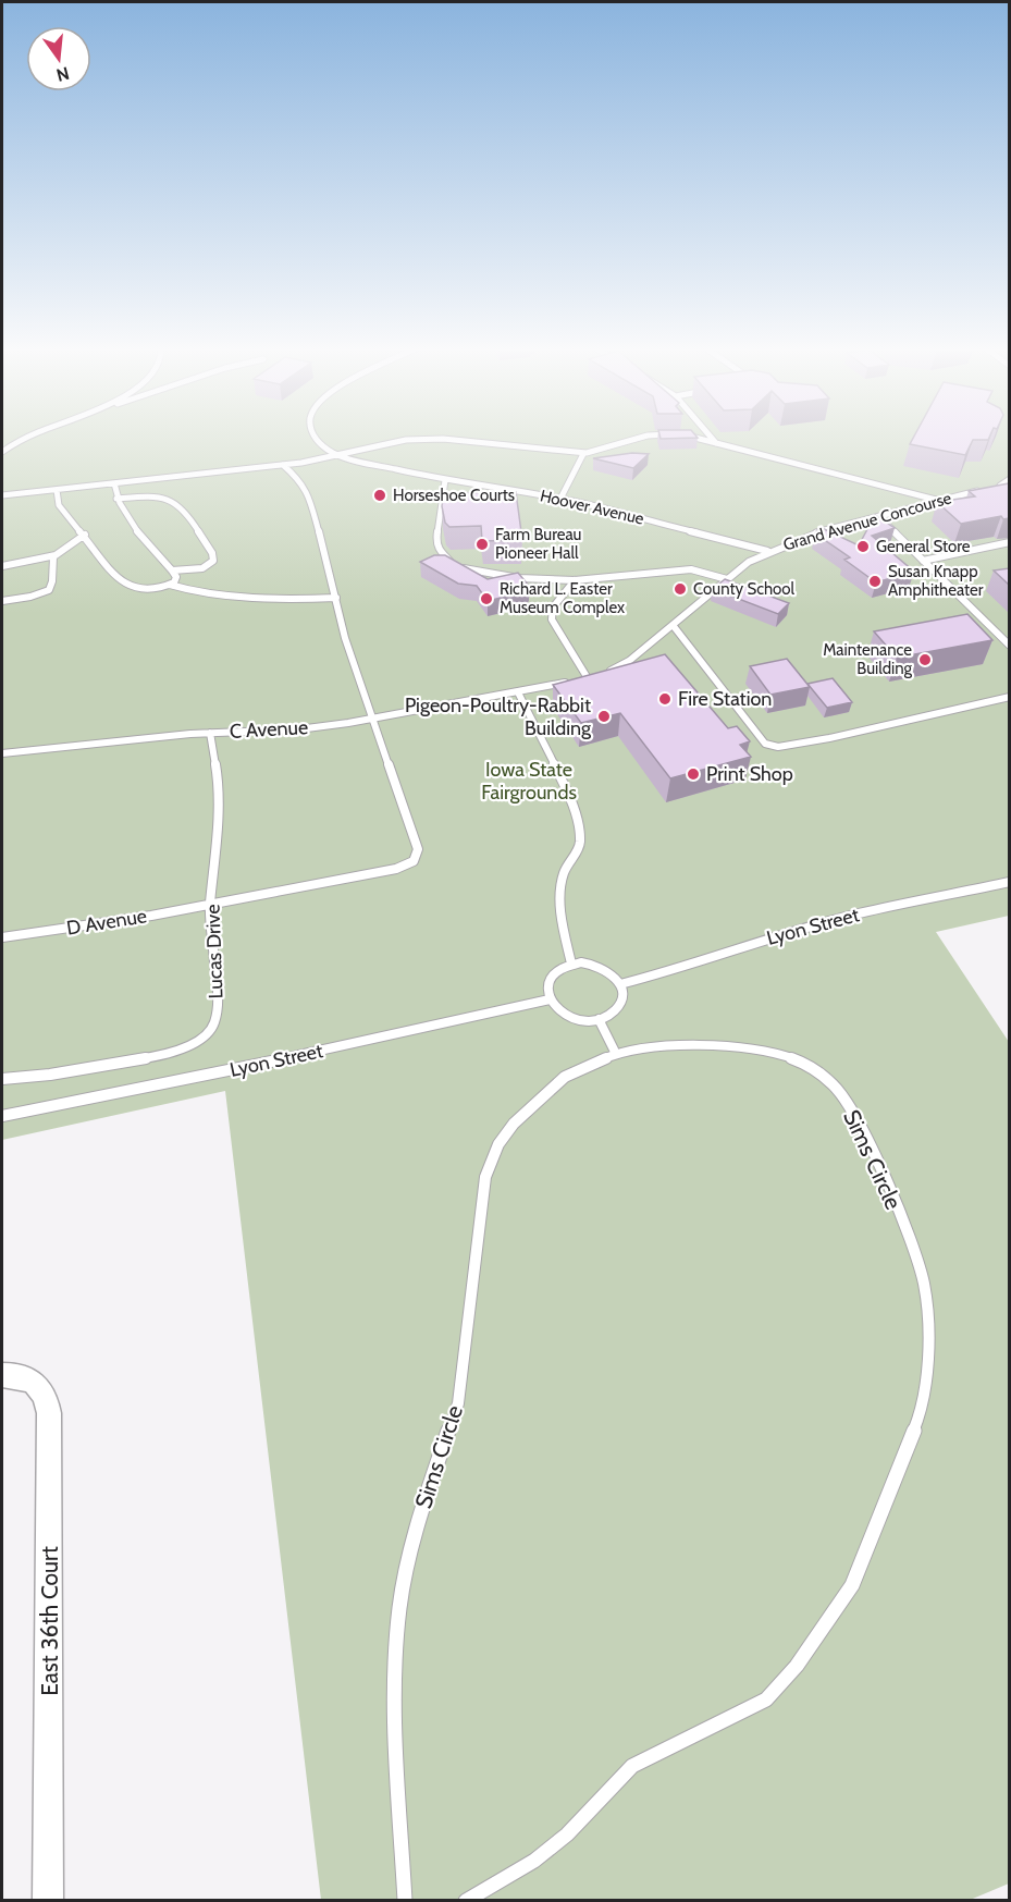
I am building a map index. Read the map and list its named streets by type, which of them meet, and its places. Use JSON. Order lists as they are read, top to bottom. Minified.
{"streets":{"street":["East 36th Court"],"lane":["Hoover Avenue","Grand Avenue Concourse","C Avenue","D Avenue","Lyon Street","Lucas Drive","Sims Circle"]},"crossings":[["Hoover Avenue","Grand Avenue Concourse"],["C Avenue","Lucas Drive"],["D Avenue","Lucas Drive"]],"parks":["Iowa State Fairgrounds"],"places":["Horseshoe Courts","Farm Bureau Pioneer Hall","General Store","Susan Knapp Amphitheater","County School","Richard L. Easter Museum Complex","Maintenance Building","Fire Station","Pigeon-Poultry-Rabbit Building","Print Shop"],"north":"bottom"}
